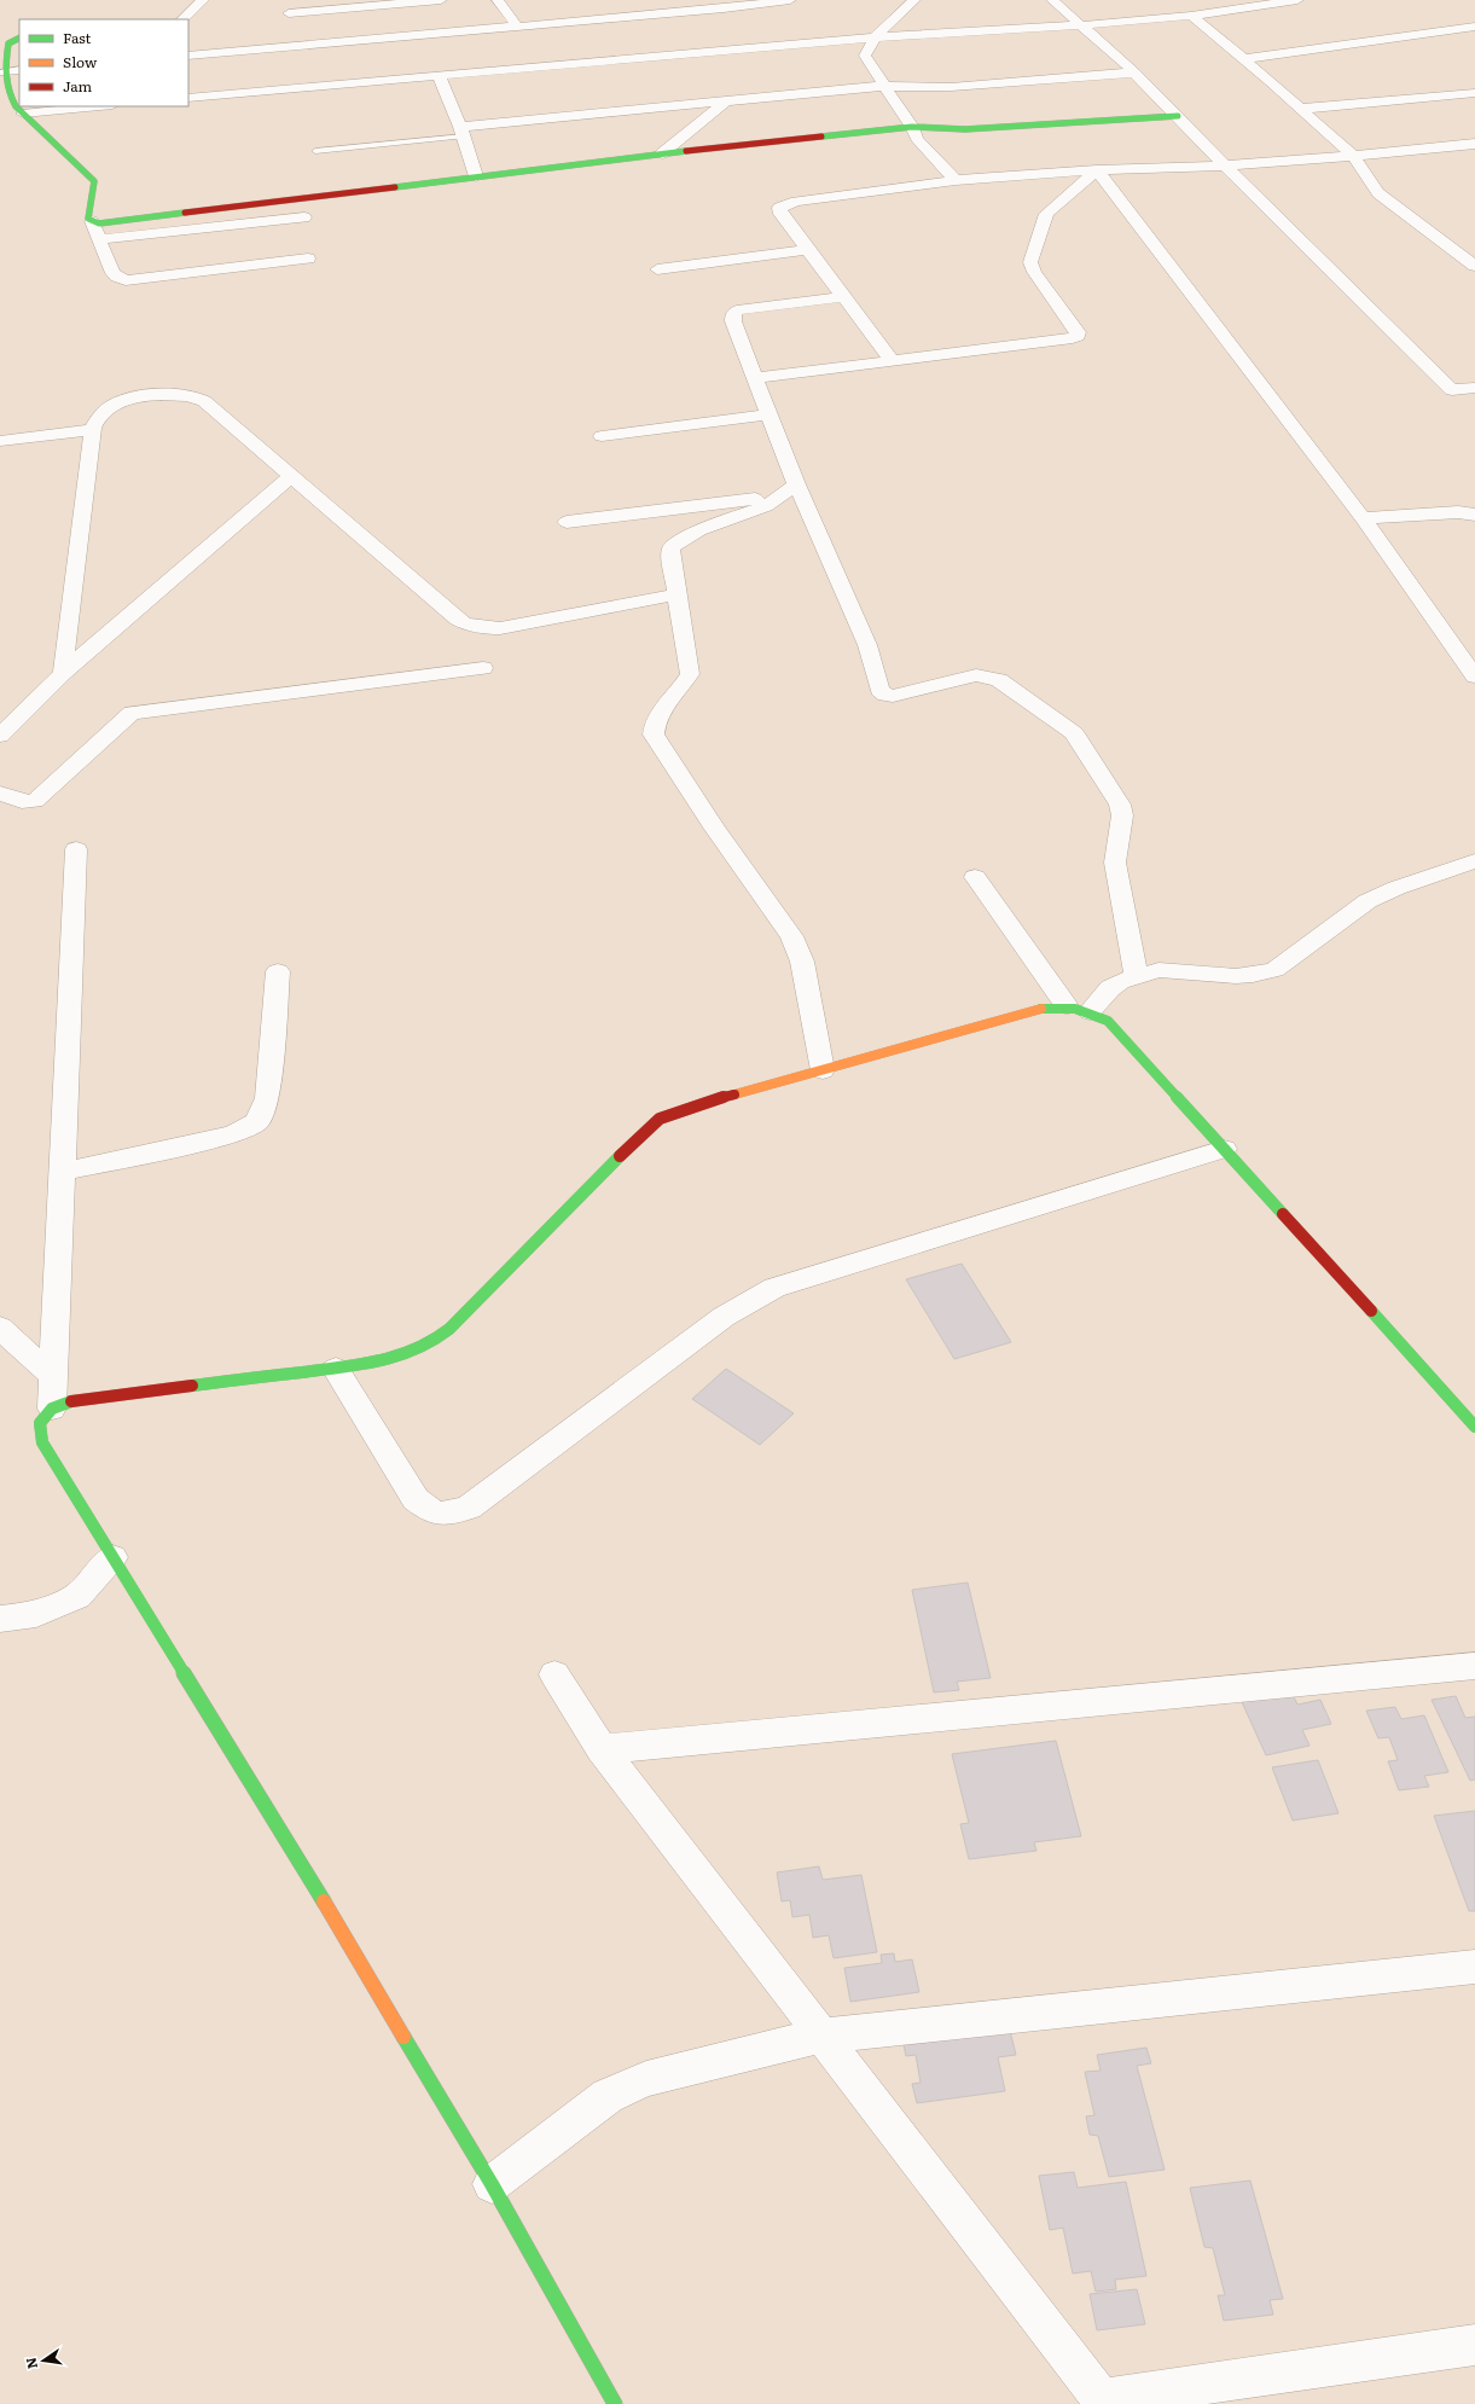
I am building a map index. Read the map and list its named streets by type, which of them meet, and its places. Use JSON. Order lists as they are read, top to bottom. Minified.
{"legend":["Fast","Slow","Jam"],"north":"left"}
